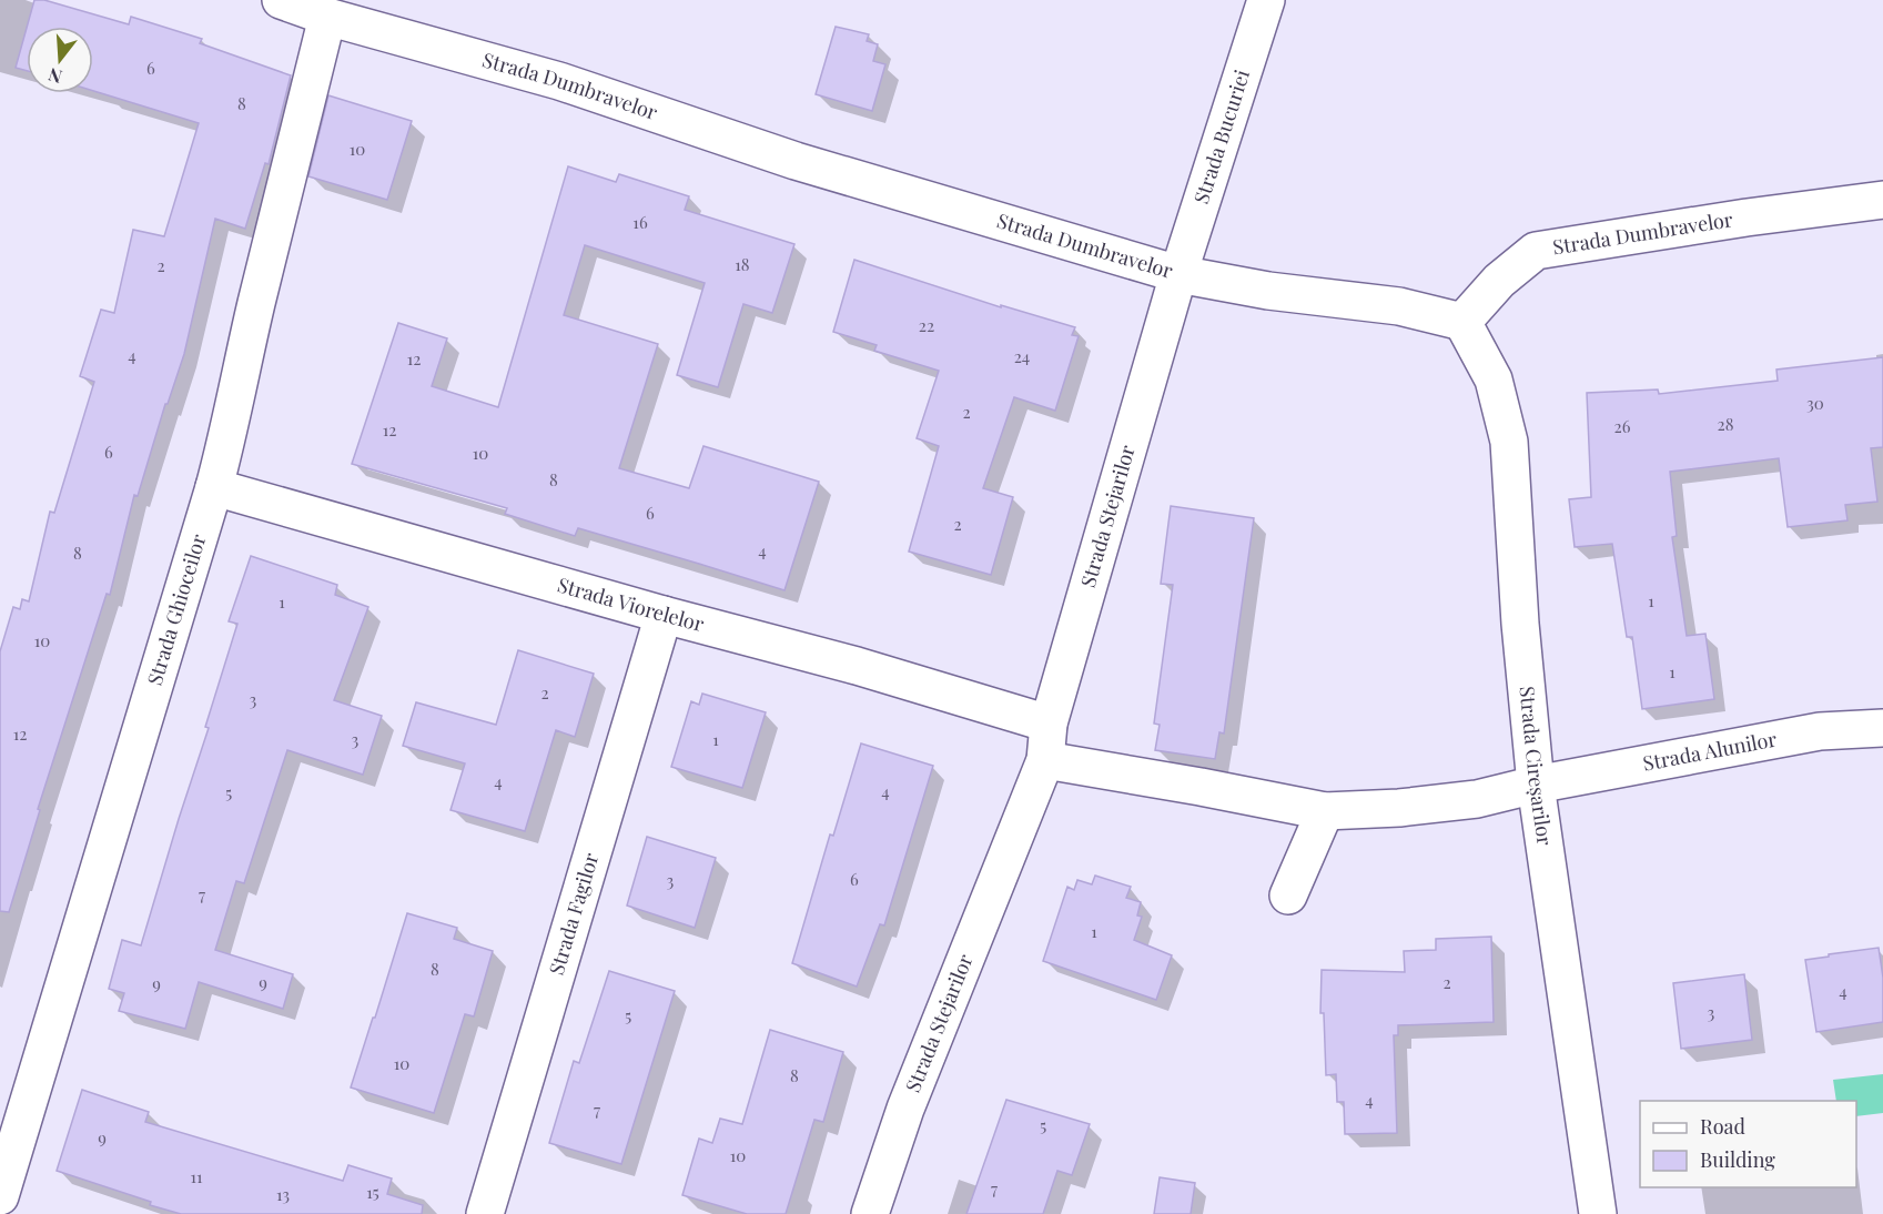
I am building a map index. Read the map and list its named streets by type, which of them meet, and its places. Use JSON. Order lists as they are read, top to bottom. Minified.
{"streets":{"street":["Strada Dumbravelor","Strada Bucuriei","Strada Stejarilor","Strada Viorelelor","Strada Ghioceilor","Strada Alunilor","Strada Cireșarilor","Strada Fagilor"]},"crossings":[["Strada Dumbravelor","Strada Bucuriei"],["Strada Dumbravelor","Strada Stejarilor"],["Strada Dumbravelor","Strada Ghioceilor"],["Strada Dumbravelor","Strada Cireșarilor"],["Strada Bucuriei","Strada Stejarilor"],["Strada Stejarilor","Strada Viorelelor"],["Strada Viorelelor","Strada Ghioceilor"],["Strada Viorelelor","Strada Fagilor"],["Strada Alunilor","Strada Cireșarilor"]],"house_numbers":["6","8","10","16","18","2","22","4","24","12","30","2","28","26","12","6","10","8","6","2","4","8","1","1","10","1","2","3","12","3","1","4","4","5","6","3","7","1","8","9","2","9","4","3","5","10","8","4","7","5","9","10","11","7","15","13"],"legend":["Road","Building"],"north":"bottom"}
